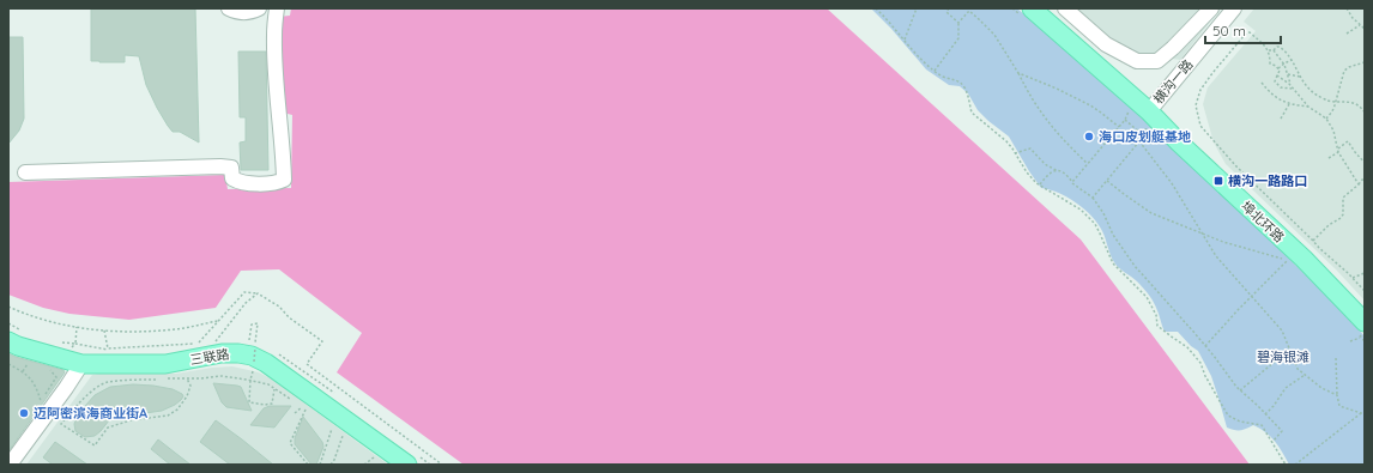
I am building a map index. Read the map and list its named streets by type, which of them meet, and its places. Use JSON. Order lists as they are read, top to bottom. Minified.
{"streets":{"main road":["埠北环路","三联路"],"street":["横沟一路"]},"crossings":[["横沟一路","埠北环路"]],"parks":["碧海银滩"],"places":{"other":["海口皮划艇基地","迈阿密滨海商业街A"],"transit":["横沟一路路口"]},"scale_bar":"50 m"}
